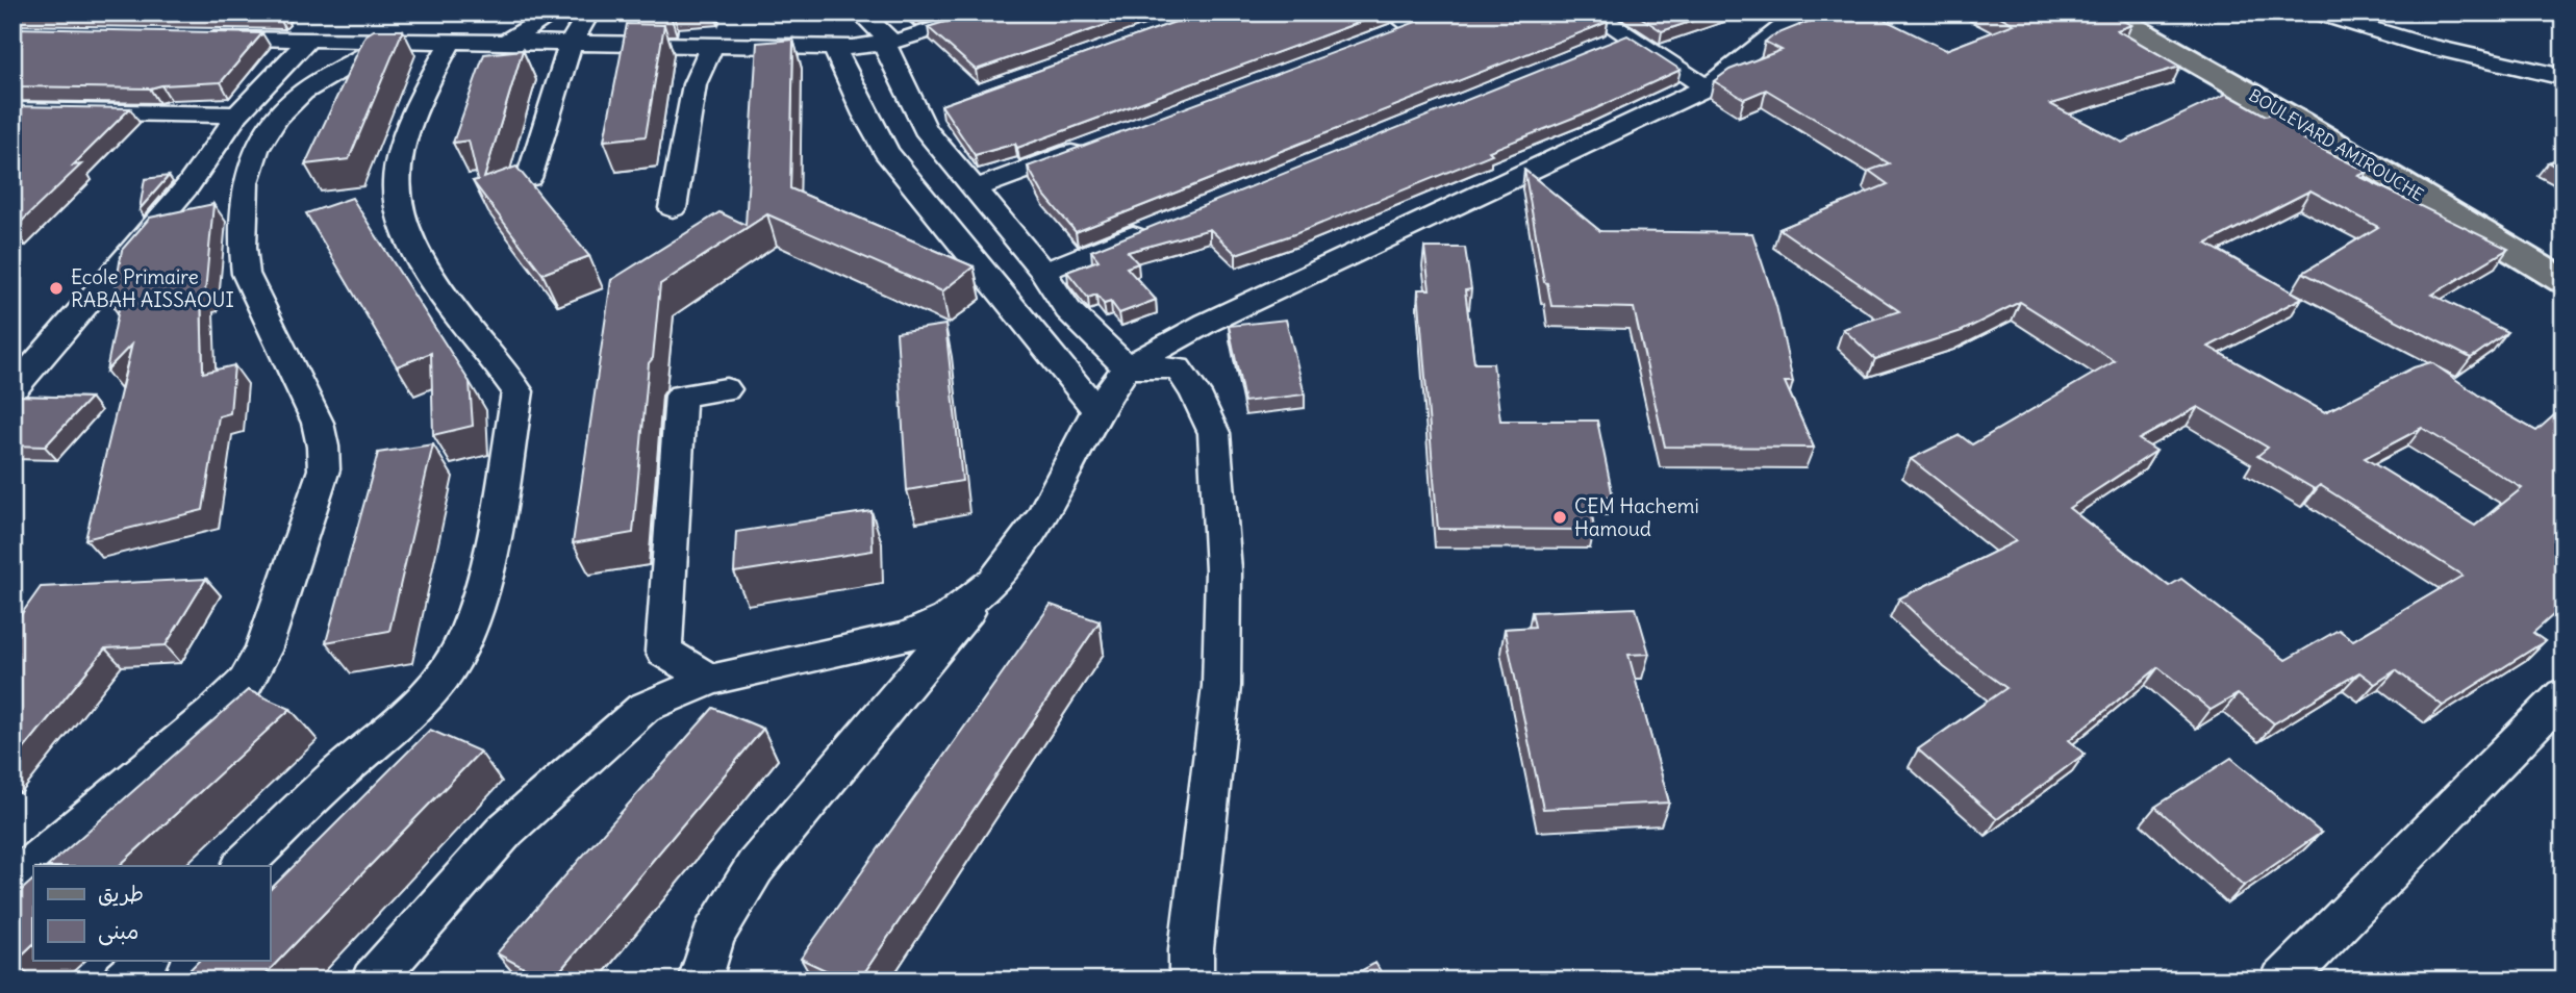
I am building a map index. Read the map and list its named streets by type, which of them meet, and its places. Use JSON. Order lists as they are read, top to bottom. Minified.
{"streets":{"main road":["BOULEVARD AMIROUCHE"]},"places":["Ecole Primaire RABAH AISSAOUI","CEM Hachemi Hamoud"],"legend":["طريق","مبنى"]}
